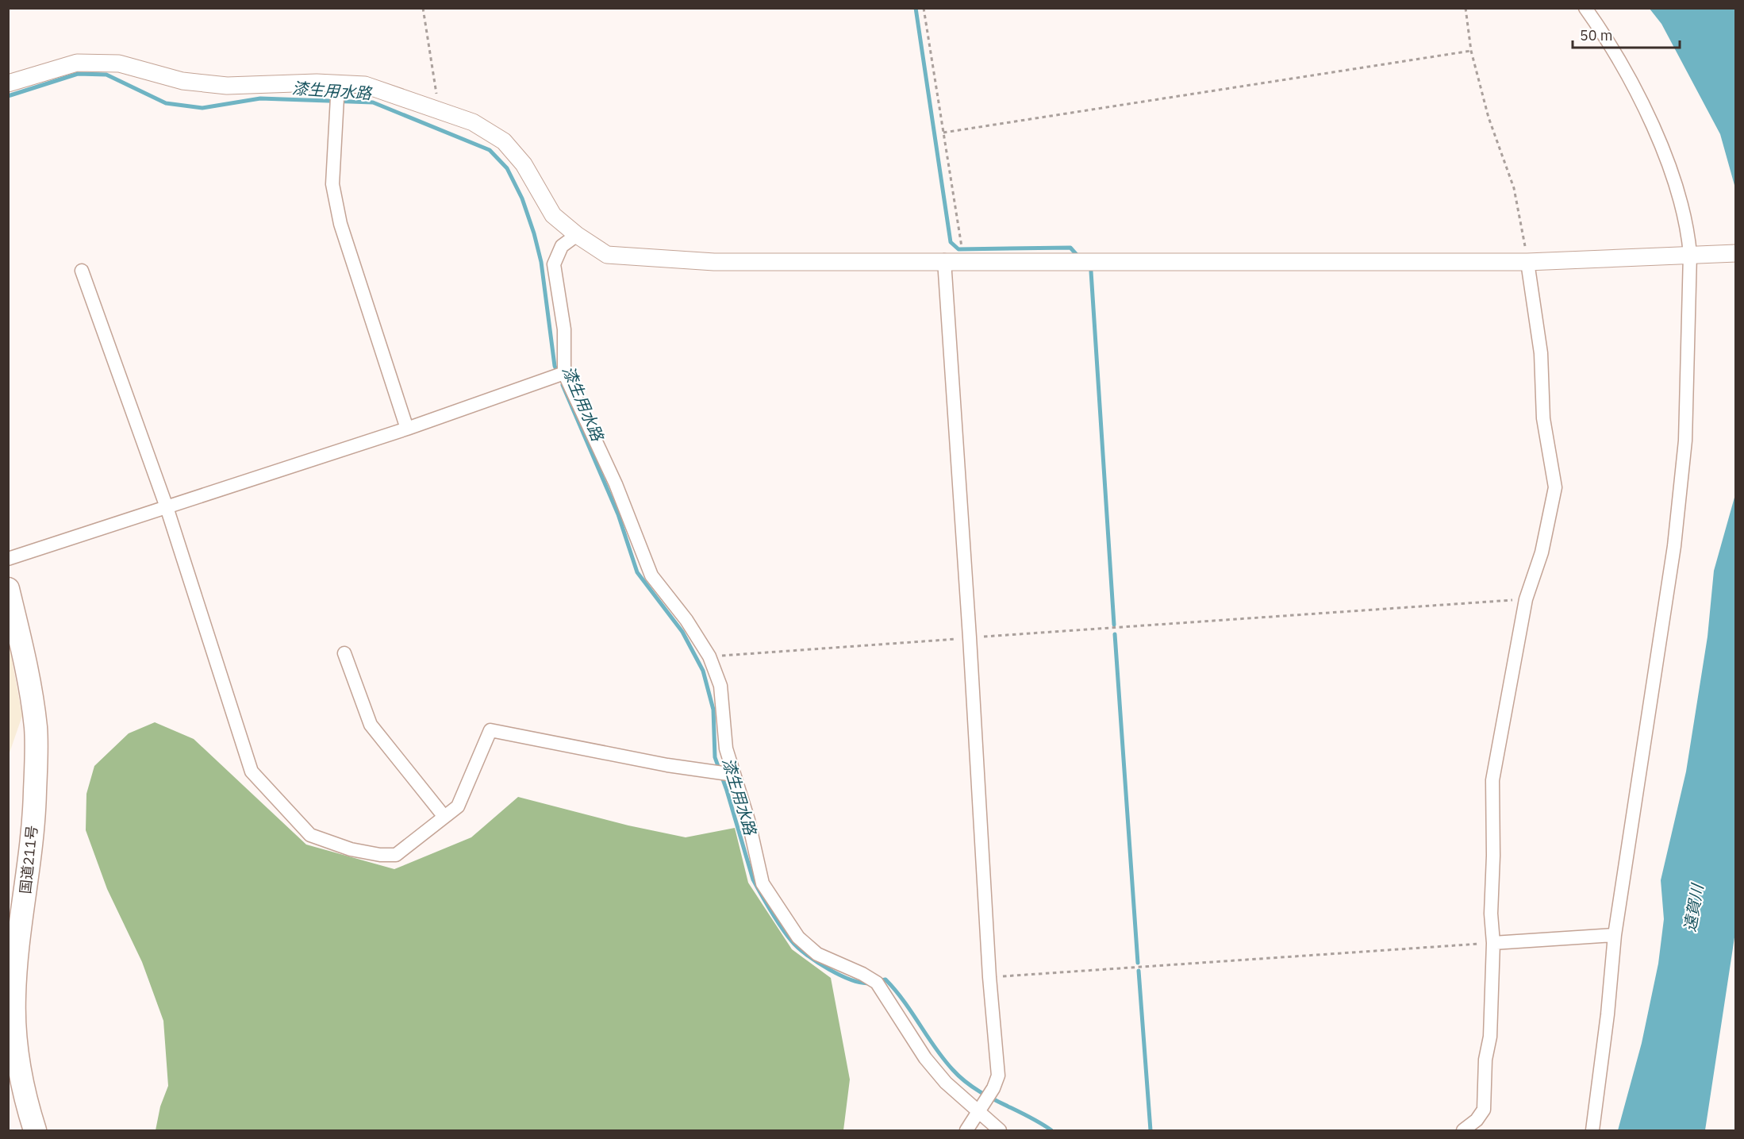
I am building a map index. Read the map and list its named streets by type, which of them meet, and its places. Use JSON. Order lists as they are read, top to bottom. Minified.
{"streets":{"highway":["国道211号"]},"water":["漆生用水路","遠賀川"],"scale_bar":"50 m"}
